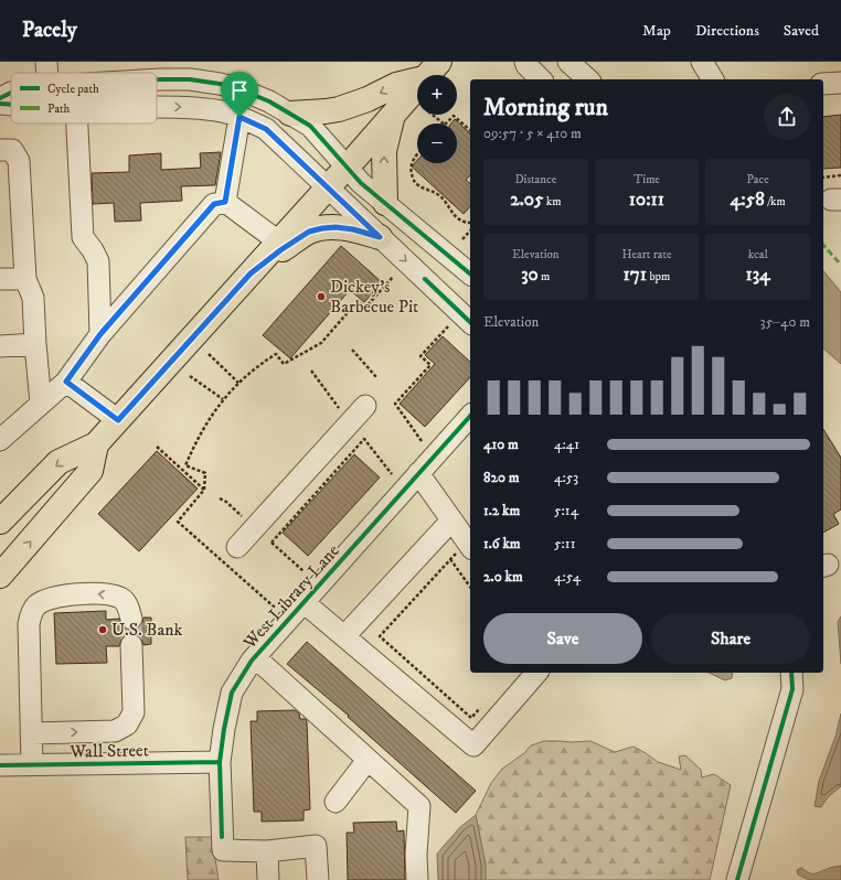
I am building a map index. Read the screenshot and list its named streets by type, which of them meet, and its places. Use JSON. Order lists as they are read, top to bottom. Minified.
{"streets":{"street":["West Library Lane","Wall Street"]},"crossings":[["West Library Lane","Wall Street"]],"places":["Dickey's Barbecue Pit","U.S. Bank"],"legend":["Cycle path","Path"],"page":{"header":"Pacely","nav":["Map","Directions","Saved"],"map_buttons":["+","−"],"heading":["Morning run","09:57 · 5 × 410 m"],"stats":[["Distance","2.05 km"],["Time","10:11"],["Pace","4:58 /km"],["Elevation","30 m"],["Heart rate","171 bpm"],["kcal","134"]],"chart":["Elevation","35–40 m"],"list":[{"name":"410 m","note":"4:41"},{"name":"820 m","note":"4:53"},{"name":"1.2 km","note":"5:14"},{"name":"1.6 km","note":"5:11"},{"name":"2.0 km","note":"4:54"}],"buttons":["Save","Share"]}}
